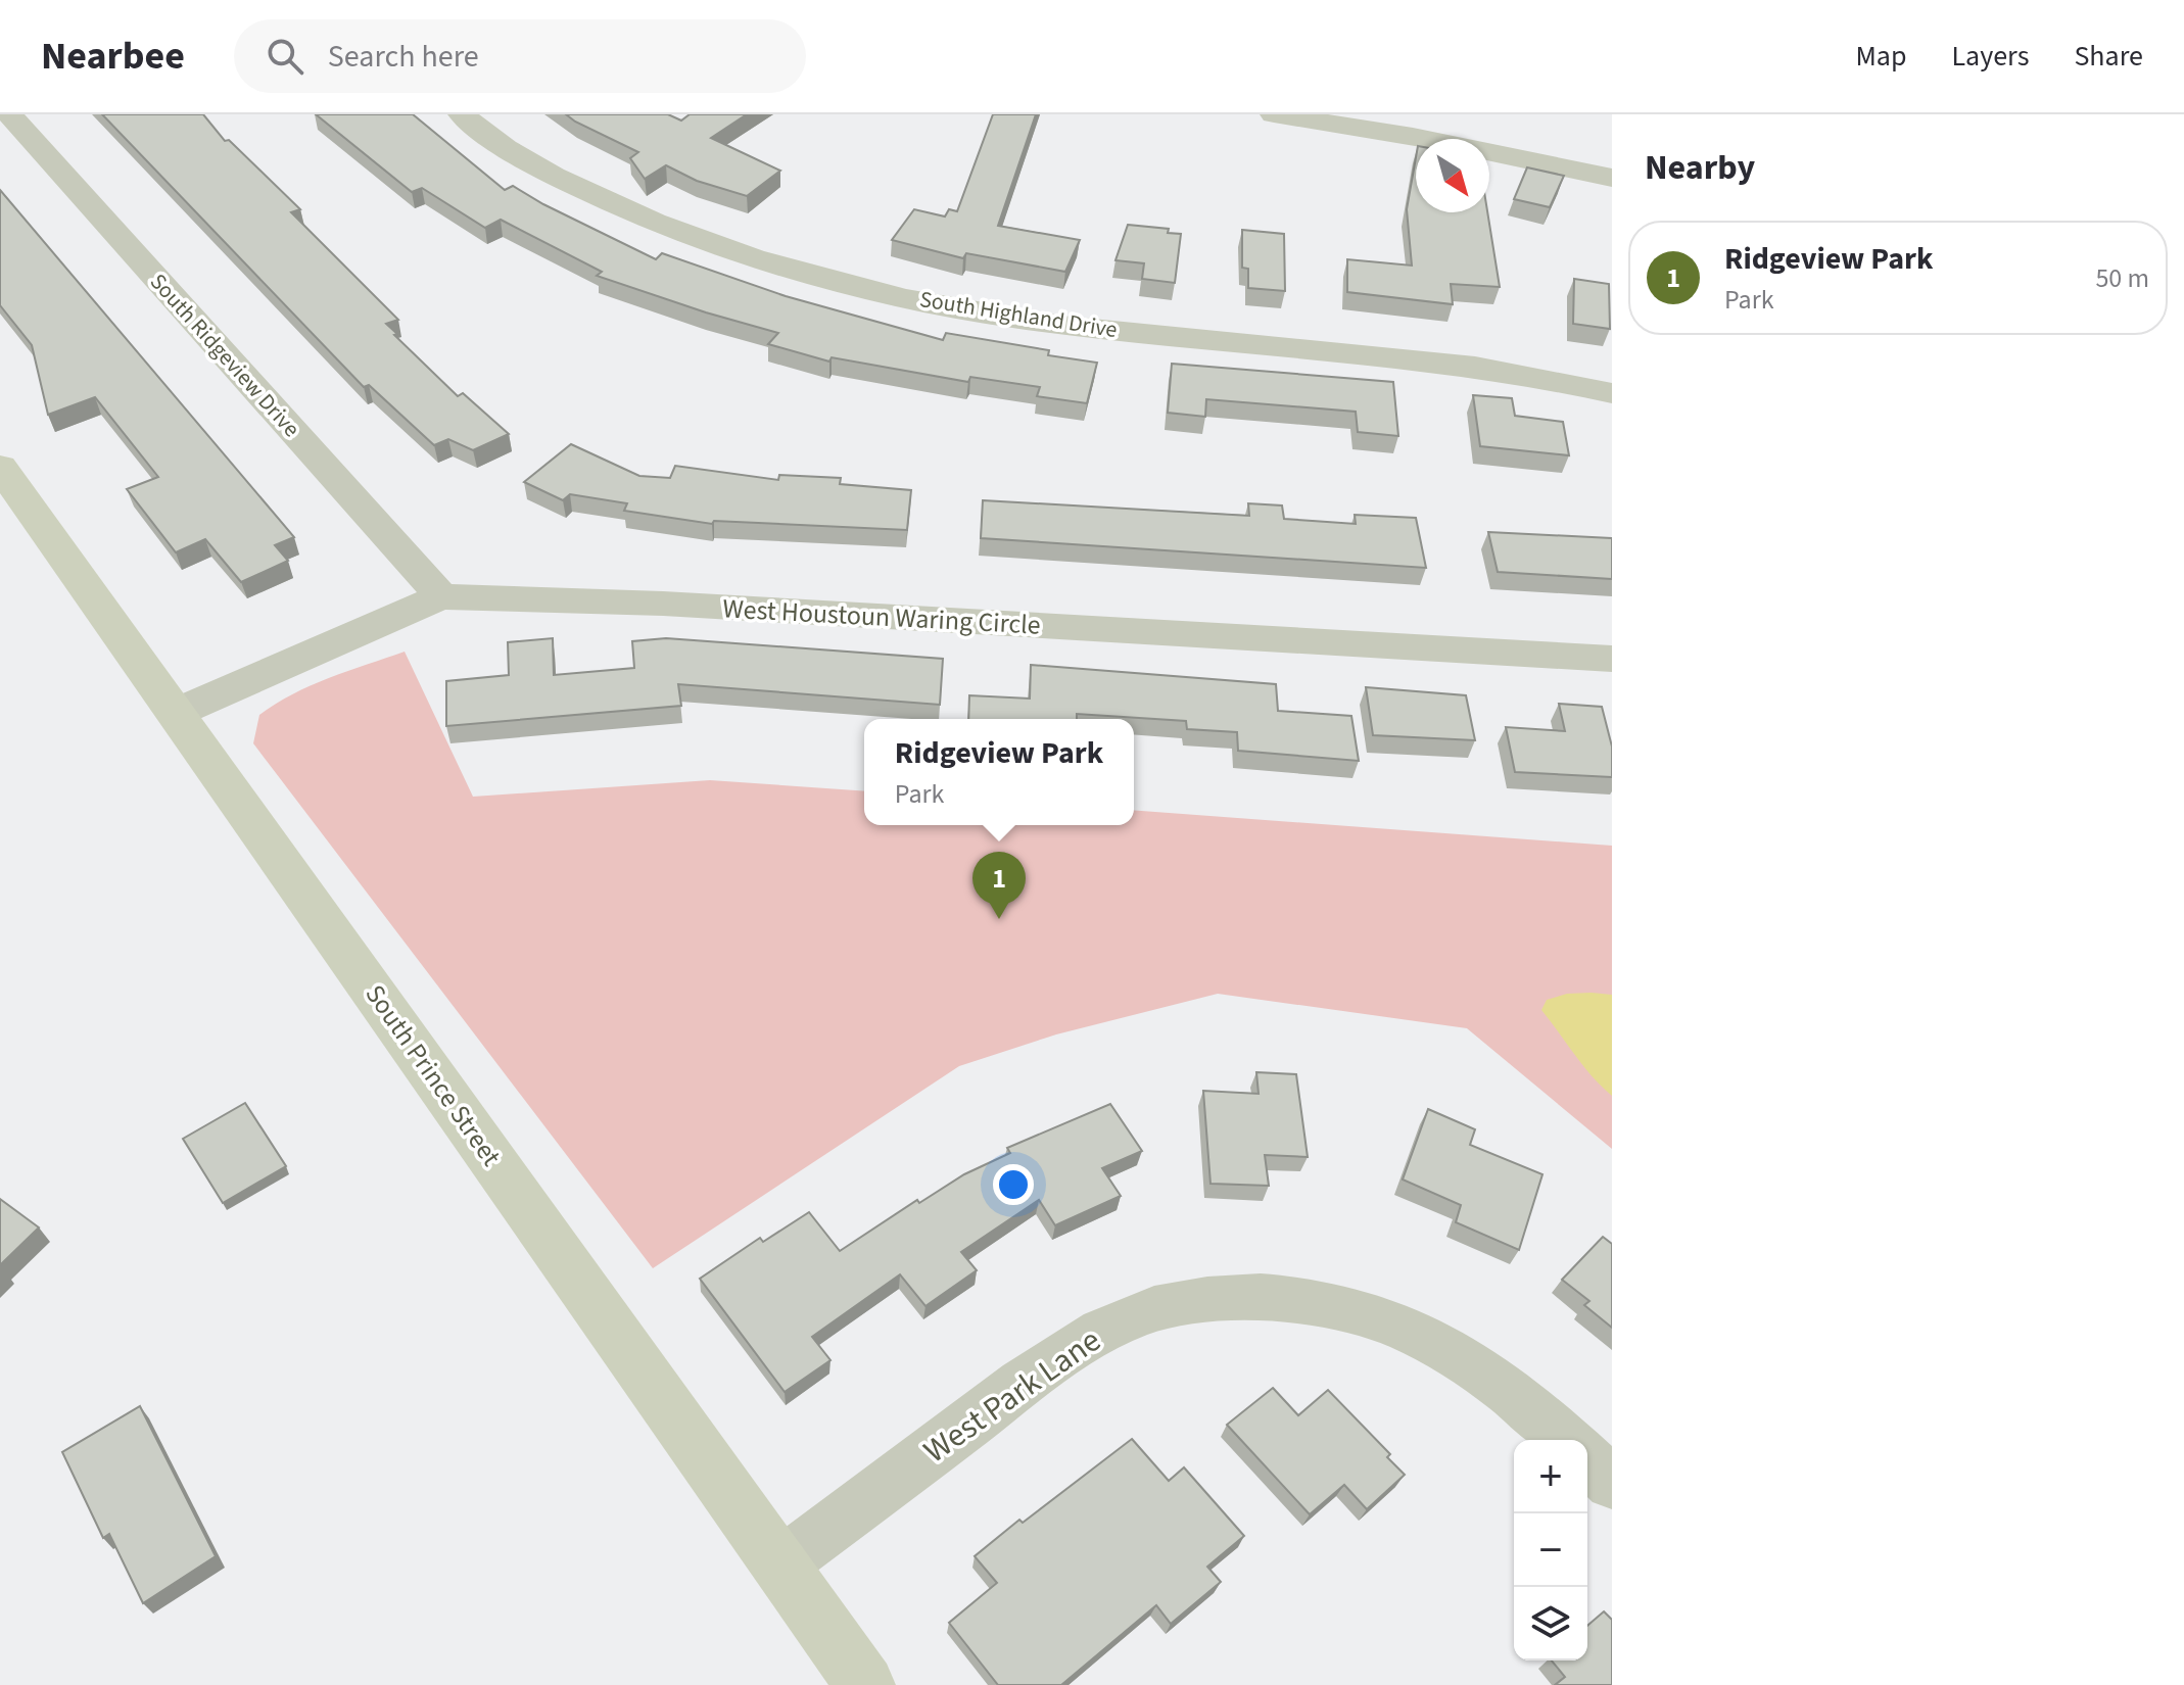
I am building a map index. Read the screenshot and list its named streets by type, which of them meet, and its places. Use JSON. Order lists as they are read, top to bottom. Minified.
{"streets":{"street":["South Highland Drive","South Ridgeview Drive","West Houstoun Waring Circle","South Prince Street","West Park Lane"]},"crossings":[["South Ridgeview Drive","West Houstoun Waring Circle"],["West Houstoun Waring Circle","South Prince Street"],["South Prince Street","West Park Lane"]],"north":"bottom right","page":{"header":"Nearbee","search":"Search here","nav":["Map","Layers","Share"],"heading":"Nearby","list":[{"mark":"1","name":"Ridgeview Park","note":"Park","value":"50 m"}],"popup":["Ridgeview Park","Park"],"pins":"1","map_buttons":["+","−"]}}
